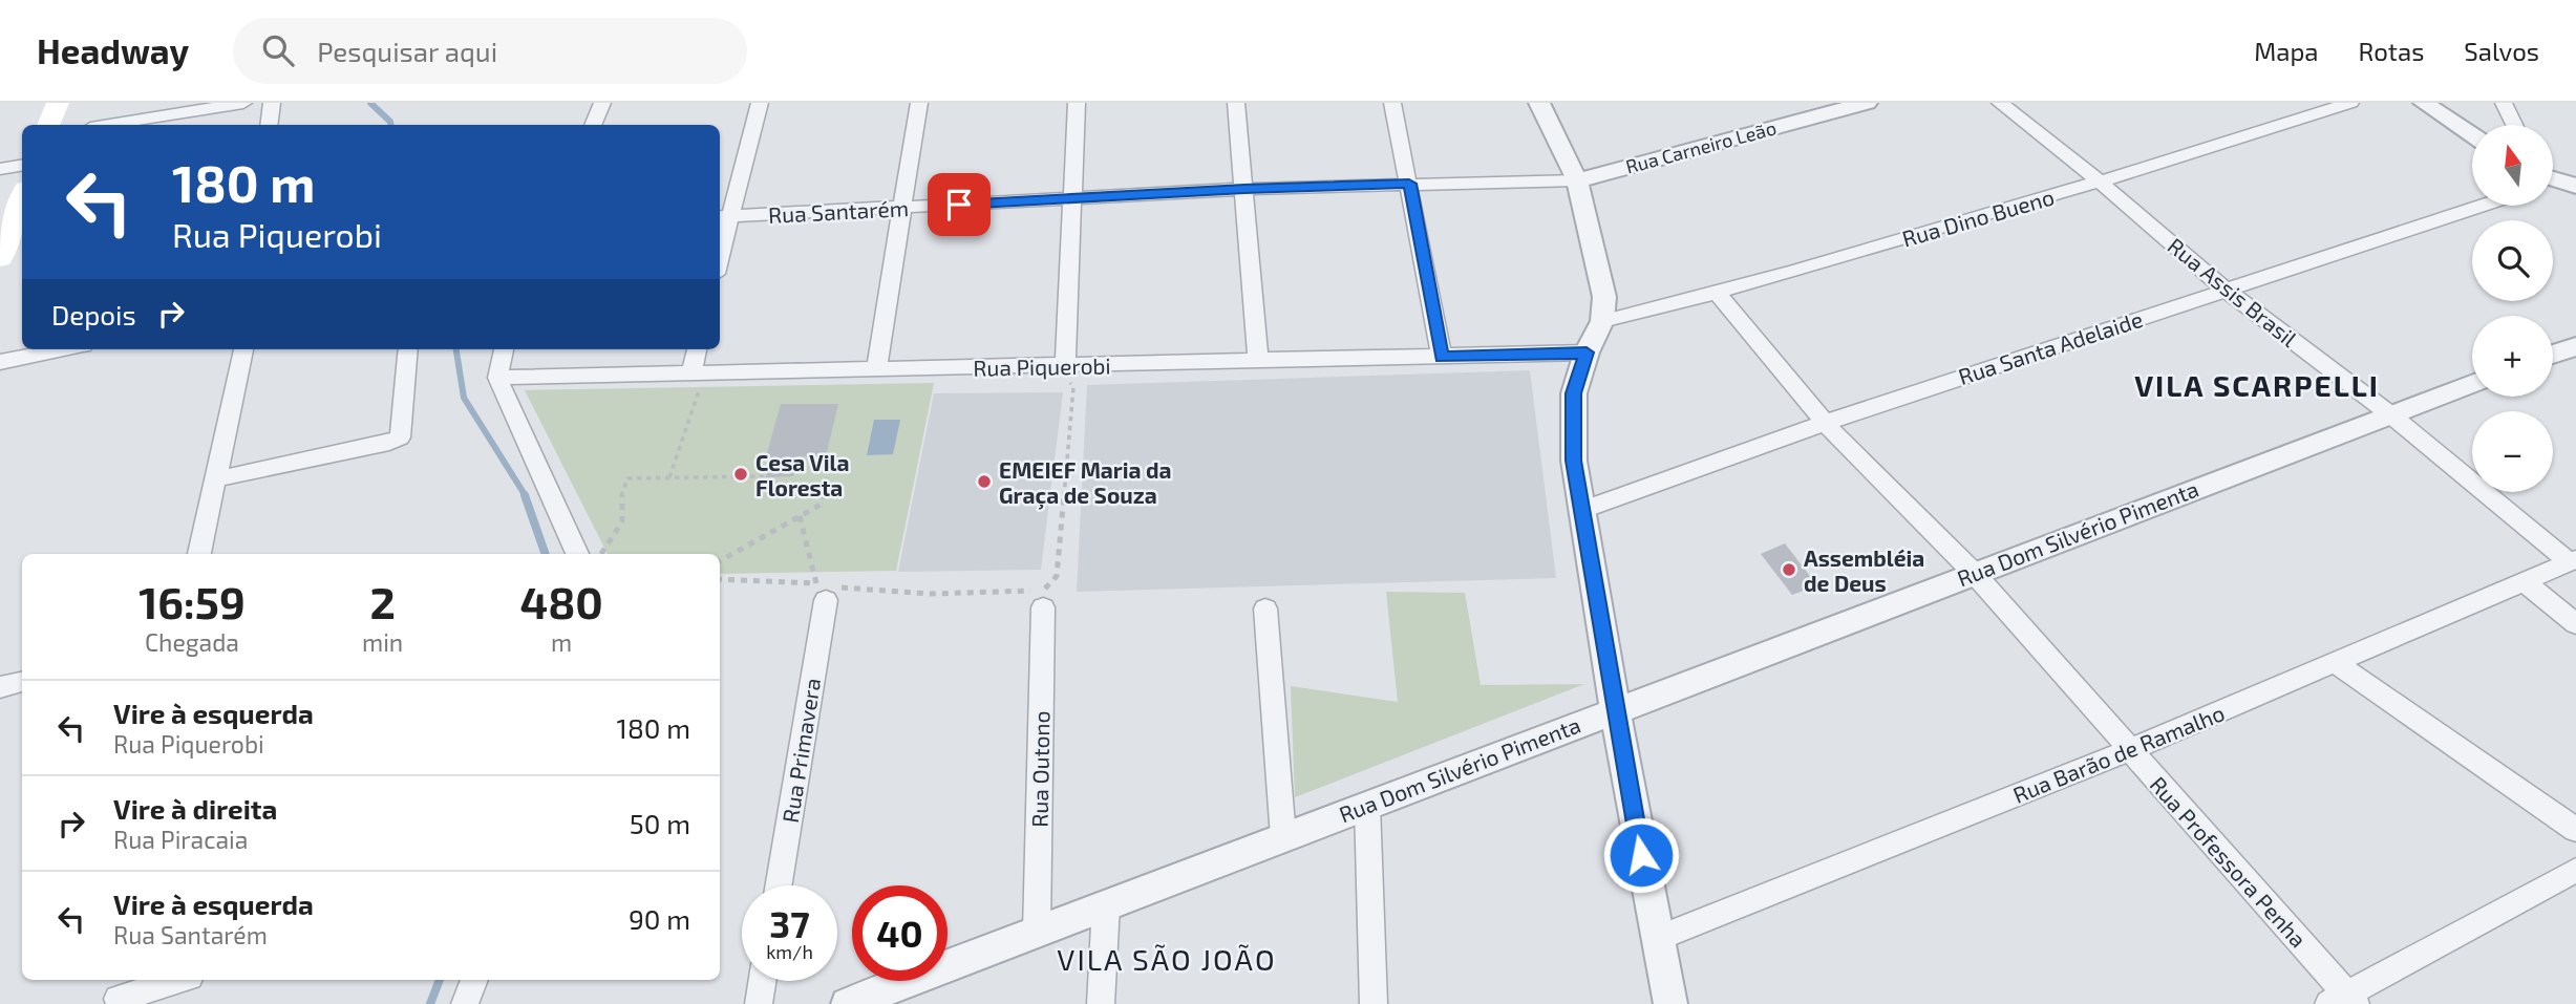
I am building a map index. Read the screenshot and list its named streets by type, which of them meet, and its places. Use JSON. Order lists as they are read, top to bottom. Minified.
{"streets":{"street":["Rua Carneiro Leão","Rua Santarém","Rua Dino Bueno","Rua Assis Brasil","Rua Santa Adelaide","Rua Piquerobi","Rua Dom Silvério Pimenta","Rua Primavera","Rua Barão de Ramalho","Rua Outono","Rua Professora Penha"]},"crossings":[["Rua Carneiro Leão","Rua Santarém"],["Rua Dino Bueno","Rua Assis Brasil"],["Rua Dino Bueno","Rua Professora Penha"],["Rua Assis Brasil","Rua Santa Adelaide"],["Rua Assis Brasil","Rua Dom Silvério Pimenta"],["Rua Assis Brasil","Rua Barão de Ramalho"],["Rua Santa Adelaide","Rua Professora Penha"],["Rua Dom Silvério Pimenta","Rua Outono"],["Rua Dom Silvério Pimenta","Rua Professora Penha"],["Rua Barão de Ramalho","Rua Professora Penha"]],"districts":["VILA SCARPELLI","VILA SÃO JOÃO"],"places":["Cesa Vila Floresta","EMEIEF Maria da Graça de Souza","Assembléia de Deus"],"north":"top","page":{"header":"Headway","search":"Pesquisar aqui","nav":["Mapa","Rotas","Salvos"],"map_buttons":["+","−"],"turn":["180 m","Rua Piquerobi"],"then":"Depois","eta":["16:59","Chegada","2","min","480","m"],"list":[{"name":"Vire à esquerda","note":"Rua Piquerobi","value":"180 m"},{"name":"Vire à direita","note":"Rua Piracaia","value":"50 m"},{"name":"Vire à esquerda","note":"Rua Santarém","value":"90 m"}],"speed":"37 km/h","limit":"40"}}
